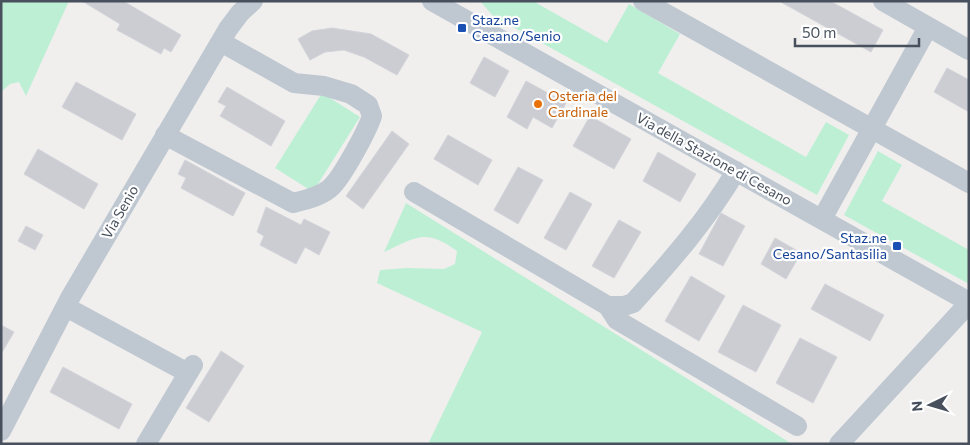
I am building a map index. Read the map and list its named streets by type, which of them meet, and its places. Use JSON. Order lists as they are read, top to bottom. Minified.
{"streets":{"street":["Via della Stazione di Cesano","Via Senio"]},"places":{"transit":["Staz.ne Cesano/Senio","Staz.ne Cesano/Santasilia"],"other":["Osteria del Cardinale"]},"scale_bar":"50 m","north":"left"}
